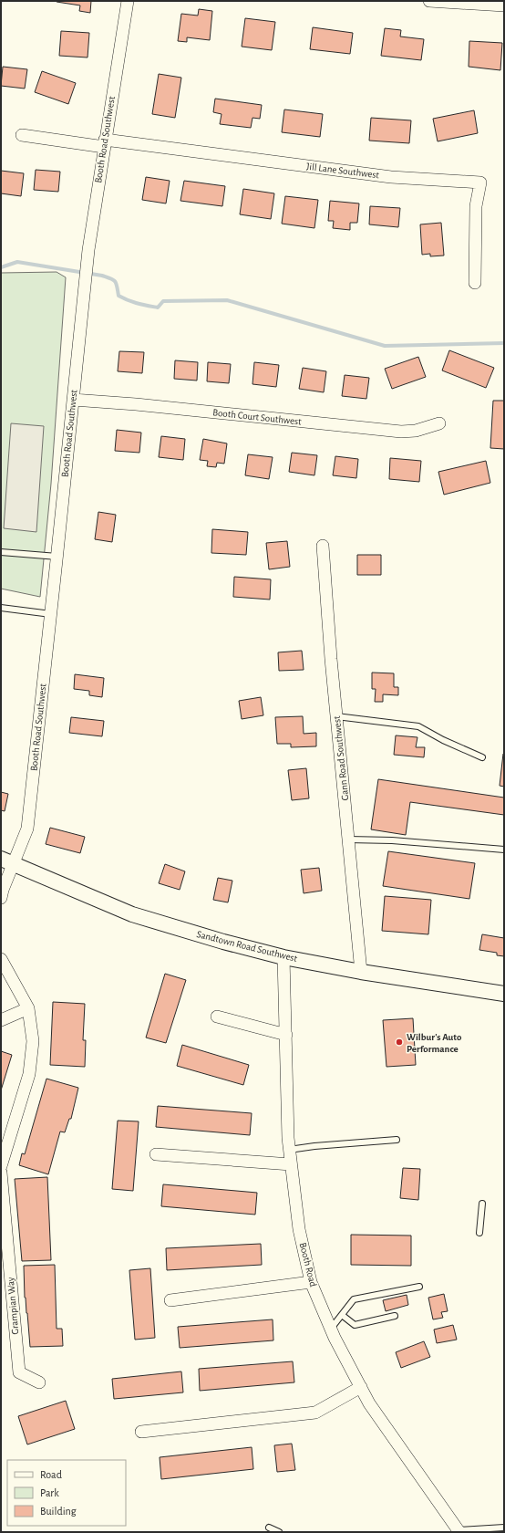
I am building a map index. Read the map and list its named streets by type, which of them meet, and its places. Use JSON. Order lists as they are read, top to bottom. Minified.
{"streets":{"street":["Booth Road Southwest","Jill Lane Southwest","Booth Court Southwest","Gann Road Southwest","Sandtown Road Southwest","Booth Road","Grampian Way"]},"crossings":[["Booth Road Southwest","Jill Lane Southwest"],["Booth Road Southwest","Booth Court Southwest"],["Booth Road Southwest","Sandtown Road Southwest"],["Gann Road Southwest","Sandtown Road Southwest"],["Sandtown Road Southwest","Booth Road"]],"places":["Wilbur's Auto Performance"],"legend":["Road","Park","Building"]}
